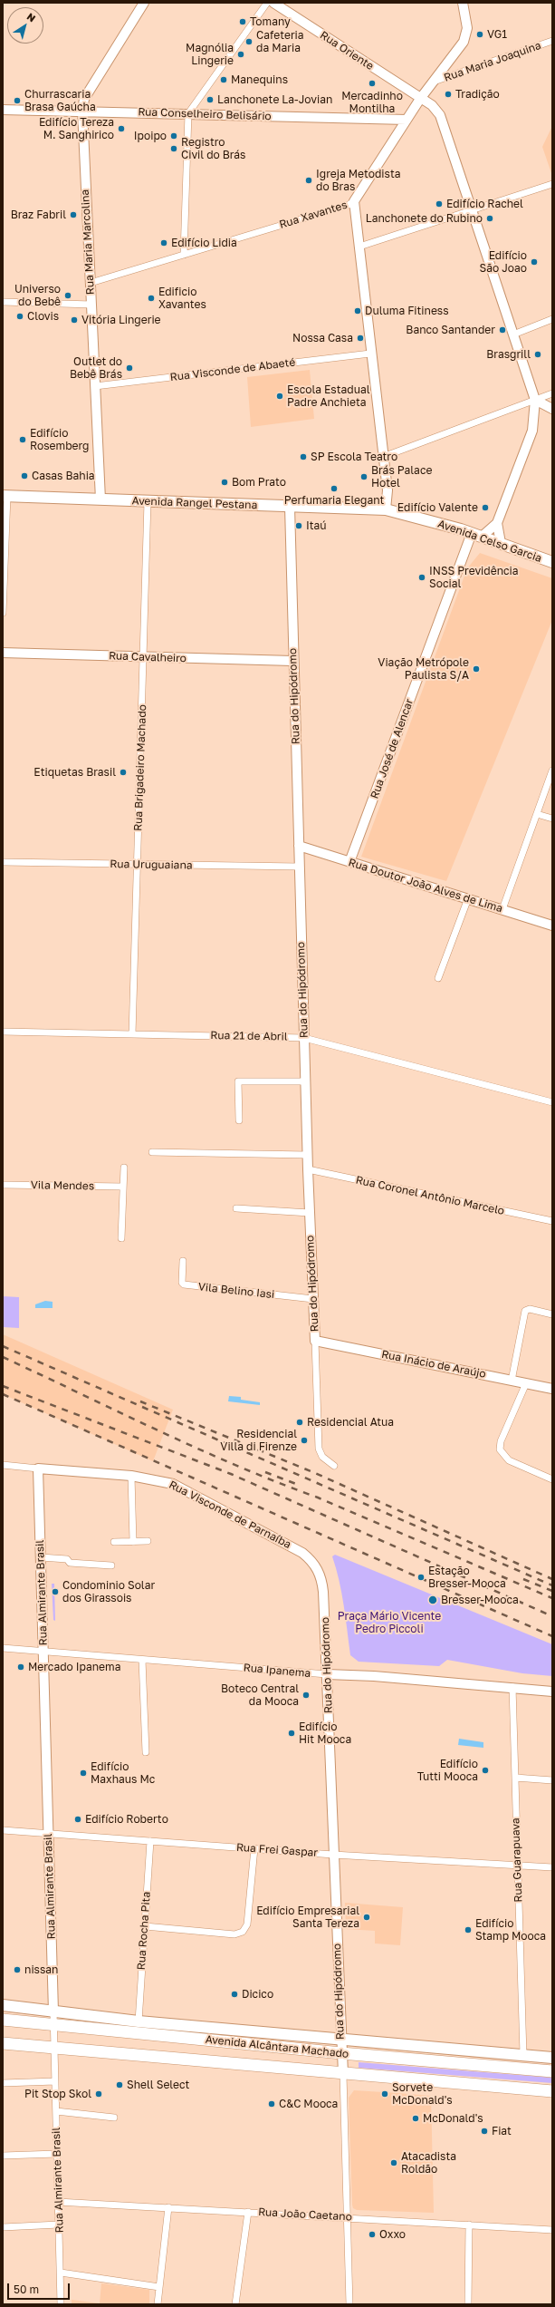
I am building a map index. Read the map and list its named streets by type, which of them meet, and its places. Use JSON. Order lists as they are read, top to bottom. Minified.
{"streets":{"highway":["Avenida Alcântara Machado"],"main road":["Avenida Rangel Pestana","Avenida Celso Garcia"],"street":["Rua Oriente","Rua Maria Joaquina","Rua Conselheiro Belisário","Rua Xavantes","Rua Maria Marcolina","Rua Visconde de Abaeté","Rua Cavalheiro","Rua do Hipódromo","Rua José de Alencar","Rua Brigadeiro Machado","Rua Uruguaiana","Rua Doutor João Alves de Lima","Rua 21 de Abril","Vila Mendes","Rua Coronel Antônio Marcelo","Vila Belino Iasi","Rua Inácio de Araújo","Rua Visconde de Parnaíba","Rua Almirante Brasil","Rua Ipanema","Rua Frei Gaspar","Rua Guarapuava","Rua Rocha Pita","Rua João Caetano"]},"crossings":[["Rua Oriente","Rua Xavantes"],["Rua Maria Joaquina","Rua Xavantes"],["Rua Conselheiro Belisário","Rua Xavantes"],["Rua Conselheiro Belisário","Rua Maria Marcolina"],["Rua Xavantes","Rua Maria Marcolina"],["Rua Maria Marcolina","Rua Visconde de Abaeté"],["Rua Maria Marcolina","Avenida Rangel Pestana"],["Avenida Rangel Pestana","Avenida Celso Garcia"],["Avenida Rangel Pestana","Rua do Hipódromo"],["Avenida Rangel Pestana","Rua Brigadeiro Machado"],["Avenida Celso Garcia","Rua José de Alencar"],["Rua Cavalheiro","Rua do Hipódromo"],["Rua Cavalheiro","Rua Brigadeiro Machado"],["Rua do Hipódromo","Rua Uruguaiana"],["Rua do Hipódromo","Rua Doutor João Alves de Lima"],["Rua do Hipódromo","Rua 21 de Abril"],["Rua do Hipódromo","Rua Coronel Antônio Marcelo"],["Rua do Hipódromo","Vila Belino Iasi"],["Rua do Hipódromo","Rua Inácio de Araújo"],["Rua do Hipódromo","Rua Visconde de Parnaíba"],["Rua do Hipódromo","Rua Ipanema"],["Rua do Hipódromo","Rua Frei Gaspar"],["Rua do Hipódromo","Avenida Alcântara Machado"],["Rua do Hipódromo","Rua João Caetano"],["Rua José de Alencar","Rua Doutor João Alves de Lima"],["Rua Brigadeiro Machado","Rua Uruguaiana"],["Rua Brigadeiro Machado","Rua 21 de Abril"],["Rua Visconde de Parnaíba","Rua Almirante Brasil"],["Rua Almirante Brasil","Rua Ipanema"],["Rua Almirante Brasil","Rua Frei Gaspar"],["Rua Almirante Brasil","Avenida Alcântara Machado"],["Rua Almirante Brasil","Rua João Caetano"],["Rua Ipanema","Rua Guarapuava"],["Rua Frei Gaspar","Rua Guarapuava"],["Rua Frei Gaspar","Rua Rocha Pita"],["Rua Guarapuava","Avenida Alcântara Machado"],["Rua Rocha Pita","Avenida Alcântara Machado"]],"parks":["Praça Mário Vicente Pedro Piccoli"],"places":["Tomany","VG1","Cafeteria da Maria","Magnólia Lingerie","Manequins","Mercadinho Montilha","Tradição","Lanchonete La-Jovian","Churrascaria Brasa Gaúcha","Edifício Tereza M. Sanghirico","Ipoipo","Registro Civil do Brás","Igreja Metodista do Bras","Edifício Rachel","Braz Fabril","Lanchonete do Rubino","Edifício Lidia","Edifício São Joao","Universo do Bebê","Edificio Xavantes","Duluma Fitiness","Clovis","Vitória Lingerie","Banco Santander","Nossa Casa","Brasgrill","Outlet do Bebê Brás","Escola Estadual Padre Anchieta","Edifício Rosemberg","SP Escola Teatro","Casas Bahia","Brás Palace Hotel","Bom Prato","Perfumaria Elegant","Edifício Valente","Itaú","INSS Previdência Social","Viação Metrópole Paulista S/A","Etiquetas Brasil","Residencial Atua","Residencial Villa di Firenze","Estação Bresser-Mooca","Condominio Solar dos Girassois","Bresser-Mooca","Mercado Ipanema","Boteco Central da Mooca","Edifício Hit Mooca","Edifício Tutti Mooca","Edifício Maxhaus Mc","Edifício Roberto","Edifício Empresarial Santa Tereza","Edifício Stamp Mooca","nissan","Dicico","Shell Select","Pit Stop Skol","Sorvete McDonald's","C&C Mooca","McDonald's","Fiat","Atacadista Roldão","Oxxo"],"scale_bar":"50 m","north":"top right"}
